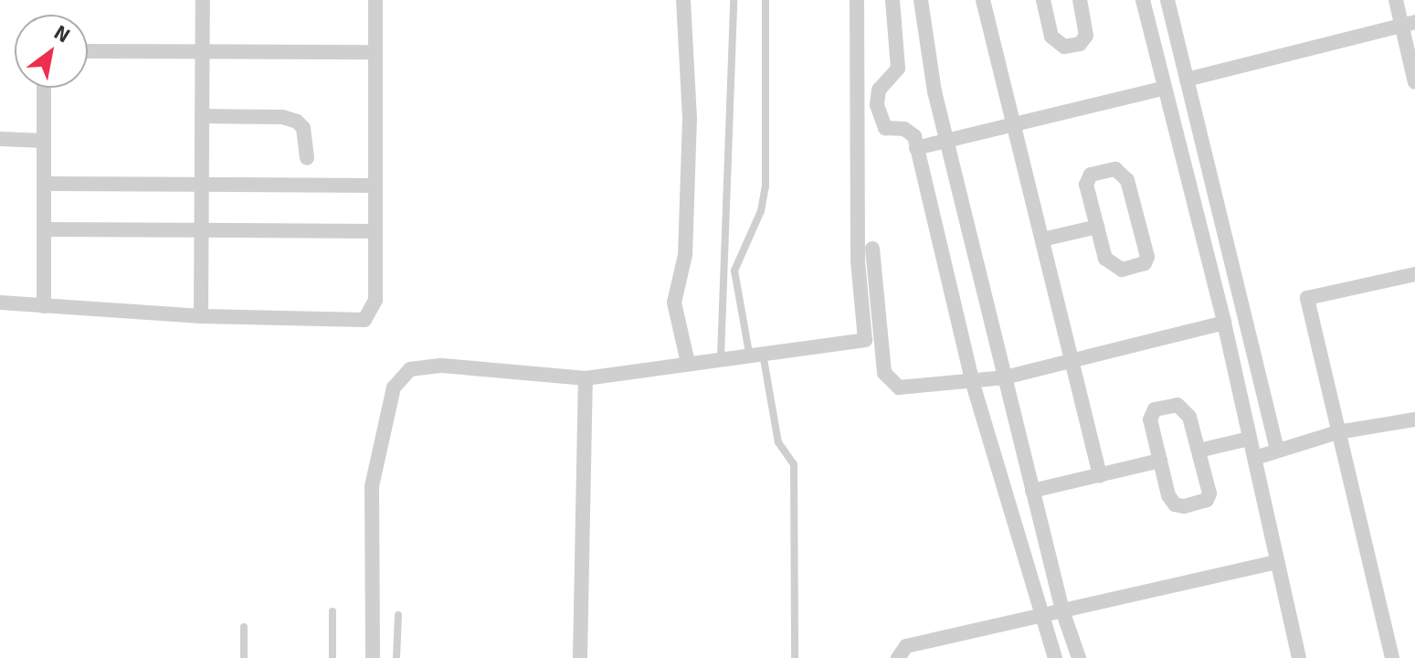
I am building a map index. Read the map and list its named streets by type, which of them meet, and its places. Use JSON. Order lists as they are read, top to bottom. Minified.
{"north":"top right"}
